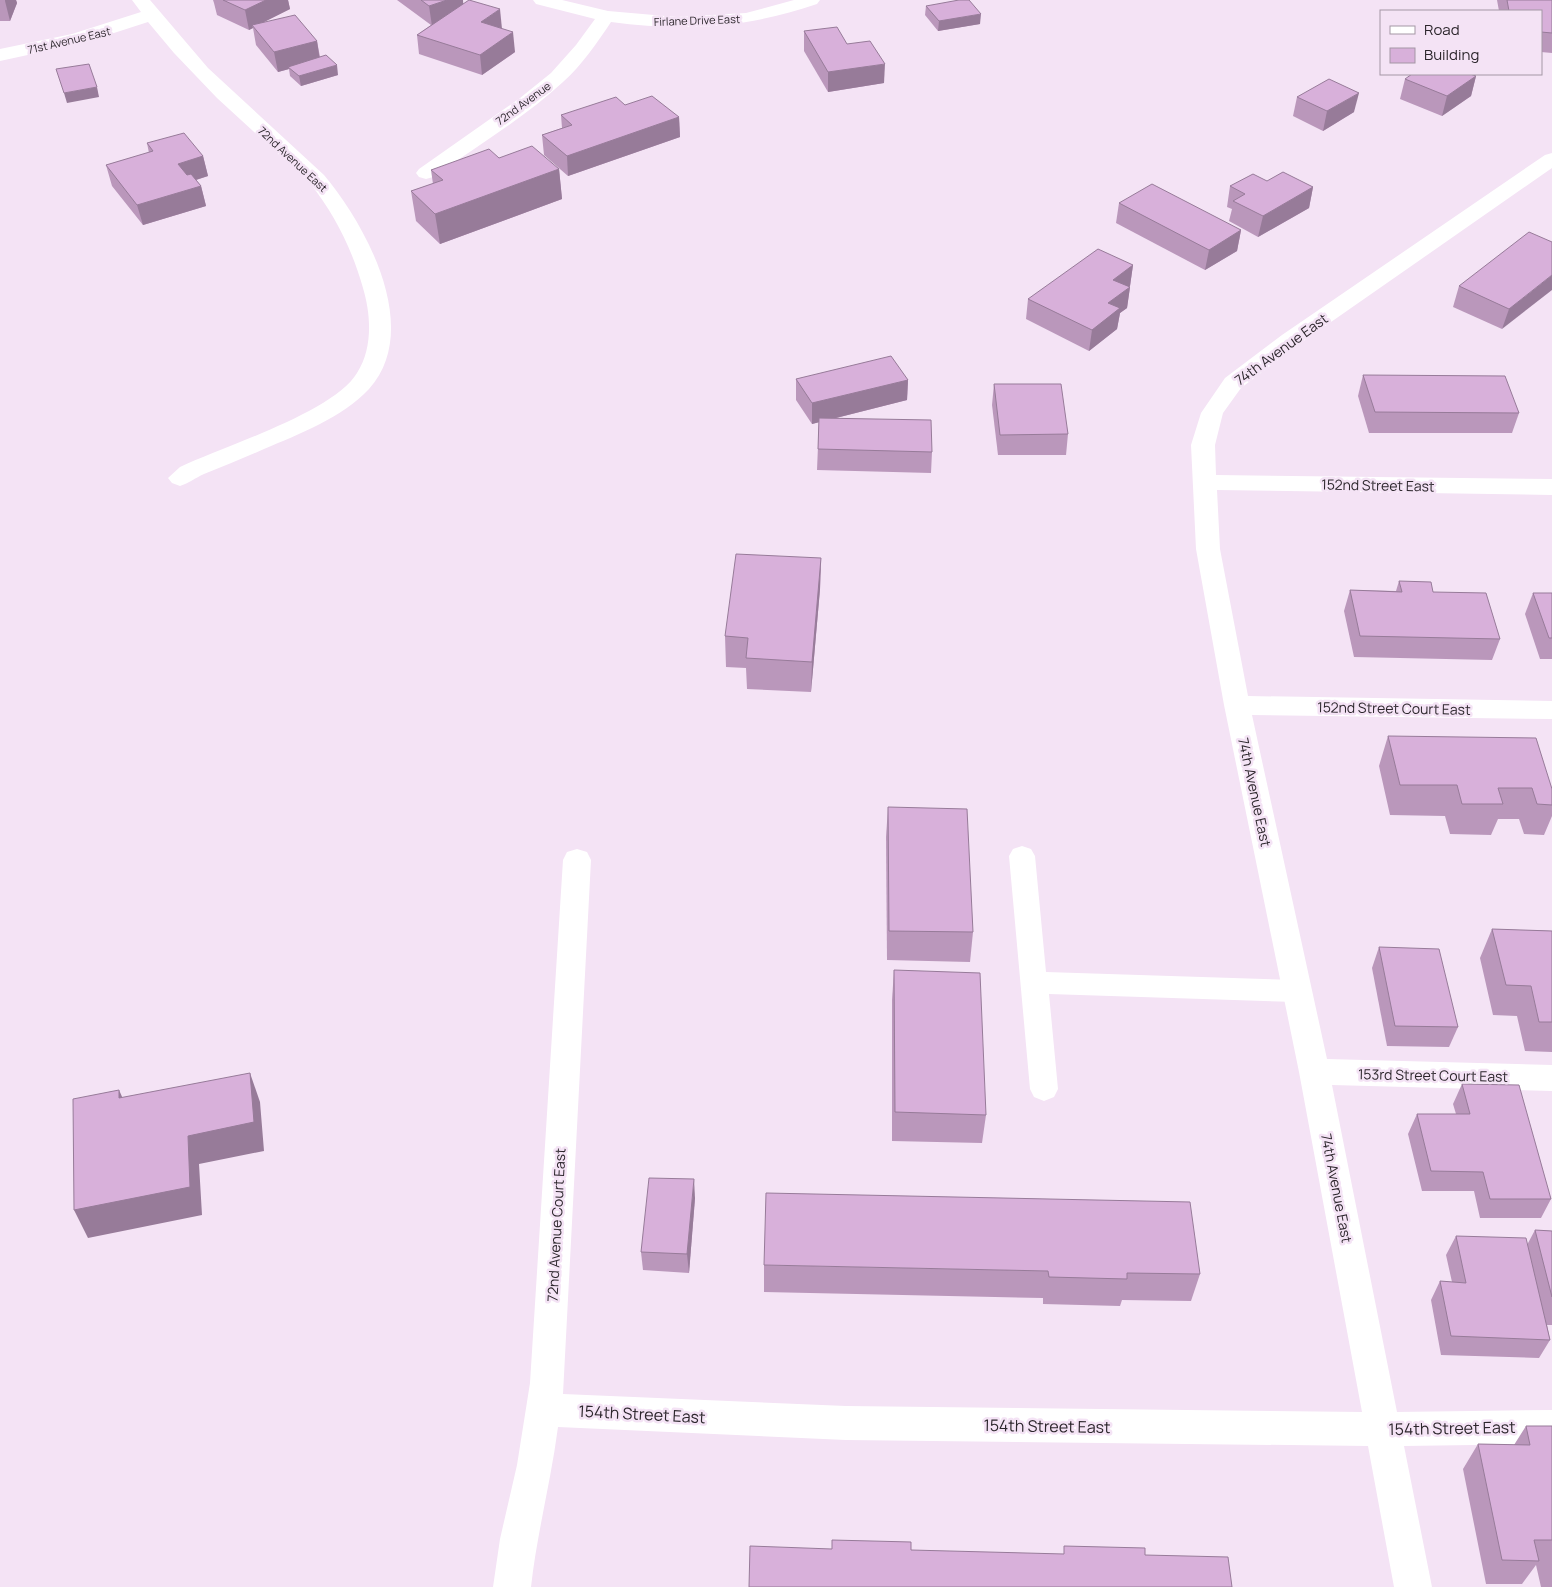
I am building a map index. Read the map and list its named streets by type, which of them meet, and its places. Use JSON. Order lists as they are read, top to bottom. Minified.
{"streets":{"street":["Firlane Drive East","71st Avenue East","72nd Avenue","72nd Avenue East","74th Avenue East","152nd Street East","152nd Street Court East","153rd Street Court East","72nd Avenue Court East","154th Street East"]},"crossings":[["Firlane Drive East","72nd Avenue"],["71st Avenue East","72nd Avenue East"],["74th Avenue East","152nd Street East"],["74th Avenue East","152nd Street Court East"],["74th Avenue East","153rd Street Court East"],["74th Avenue East","154th Street East"],["72nd Avenue Court East","154th Street East"]],"legend":["Road","Building"]}
